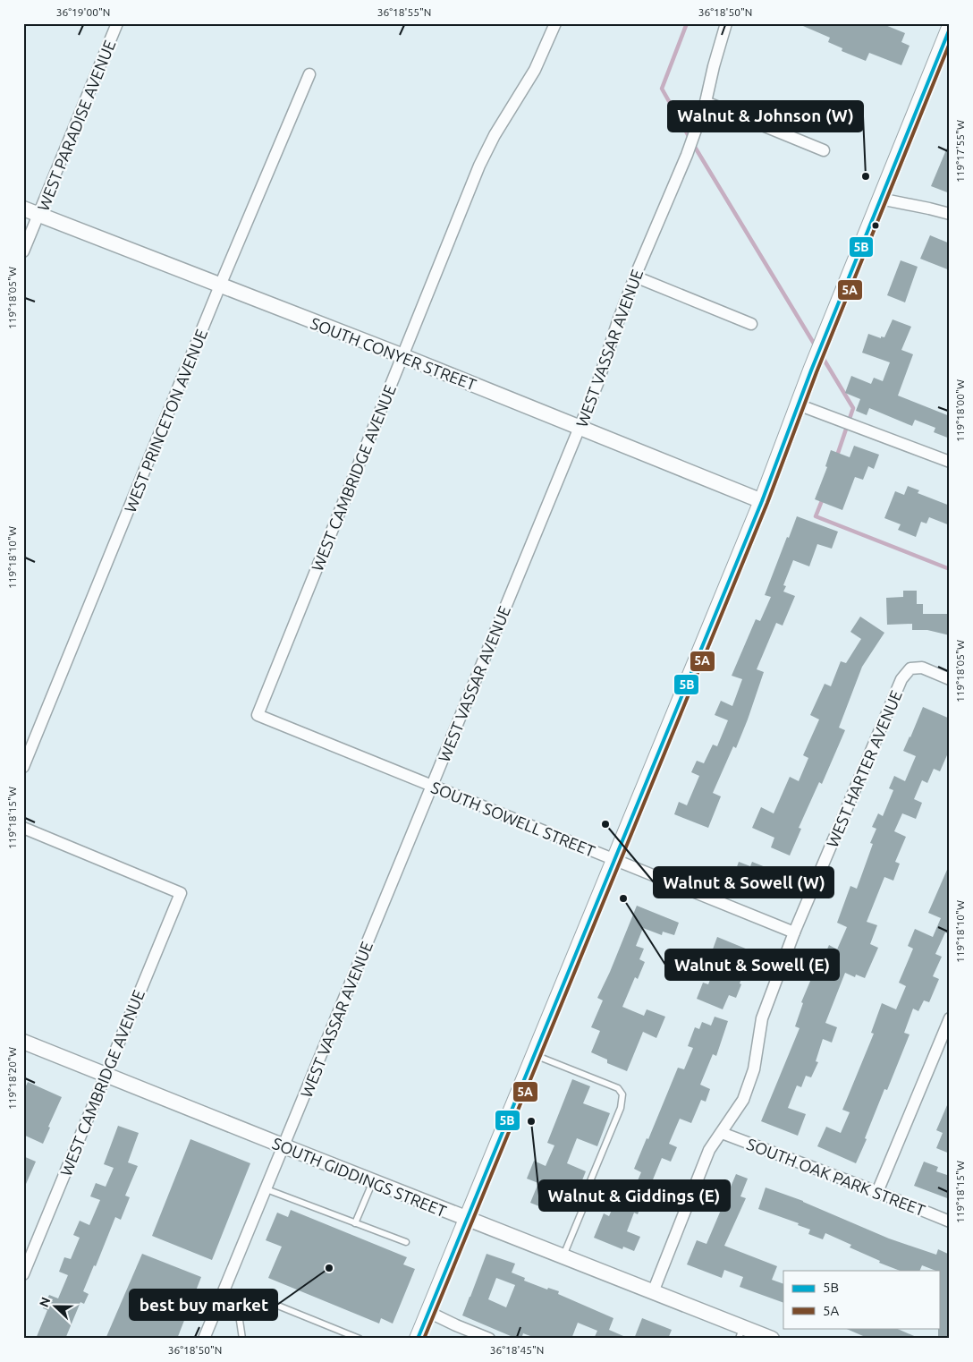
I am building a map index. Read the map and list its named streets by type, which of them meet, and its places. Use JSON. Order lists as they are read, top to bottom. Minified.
{"streets":{"street":["WEST PARADISE AVENUE","WEST VASSAR AVENUE","SOUTH CONYER STREET","WEST PRINCETON AVENUE","WEST CAMBRIDGE AVENUE","WEST HARTER AVENUE","SOUTH SOWELL STREET","SOUTH GIDDINGS STREET","SOUTH OAK PARK STREET"]},"crossings":[["WEST PARADISE AVENUE","SOUTH CONYER STREET"],["WEST VASSAR AVENUE","SOUTH CONYER STREET"],["WEST VASSAR AVENUE","SOUTH SOWELL STREET"],["WEST VASSAR AVENUE","SOUTH GIDDINGS STREET"],["SOUTH CONYER STREET","WEST PRINCETON AVENUE"],["SOUTH CONYER STREET","WEST CAMBRIDGE AVENUE"],["WEST CAMBRIDGE AVENUE","SOUTH SOWELL STREET"],["WEST CAMBRIDGE AVENUE","SOUTH GIDDINGS STREET"],["WEST HARTER AVENUE","SOUTH SOWELL STREET"],["WEST HARTER AVENUE","SOUTH GIDDINGS STREET"],["WEST HARTER AVENUE","SOUTH OAK PARK STREET"]],"places":["Walnut & Johnson (W)","Walnut & Sowell (W)","Walnut & Sowell (E)","Walnut & Giddings (E)","best buy market"],"lines":["transit line 5B","transit line 5A"],"legend":["5B","5A"],"north":"left","coordinates":["36°19'00\"N","36°18'55\"N","36°18'50\"N","119°17'55\"W","119°18'05\"W","119°18'00\"W","119°18'10\"W","119°18'15\"W","119°18'20\"W","36°18'45\"N"]}
